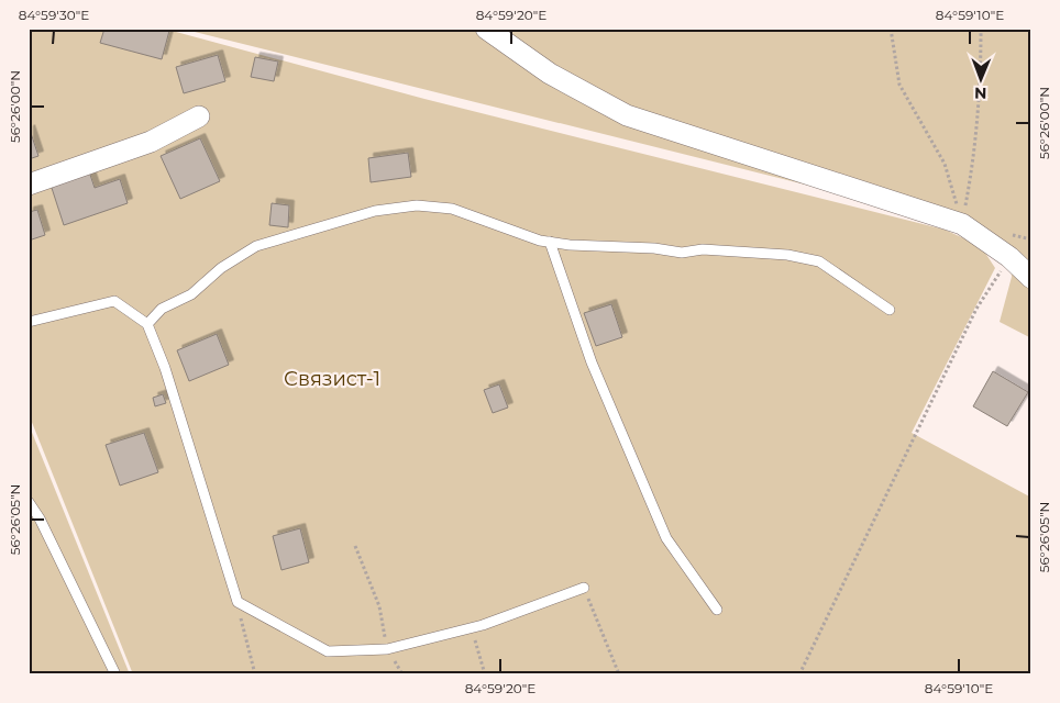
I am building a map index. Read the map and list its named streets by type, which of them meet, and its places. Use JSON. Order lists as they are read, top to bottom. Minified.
{"parks":["Связист-1"],"north":"bottom","coordinates":["84°59'30\"E","84°59'20\"E","84°59'10\"E","56°26'00\"N","56°26'05\"N"]}
